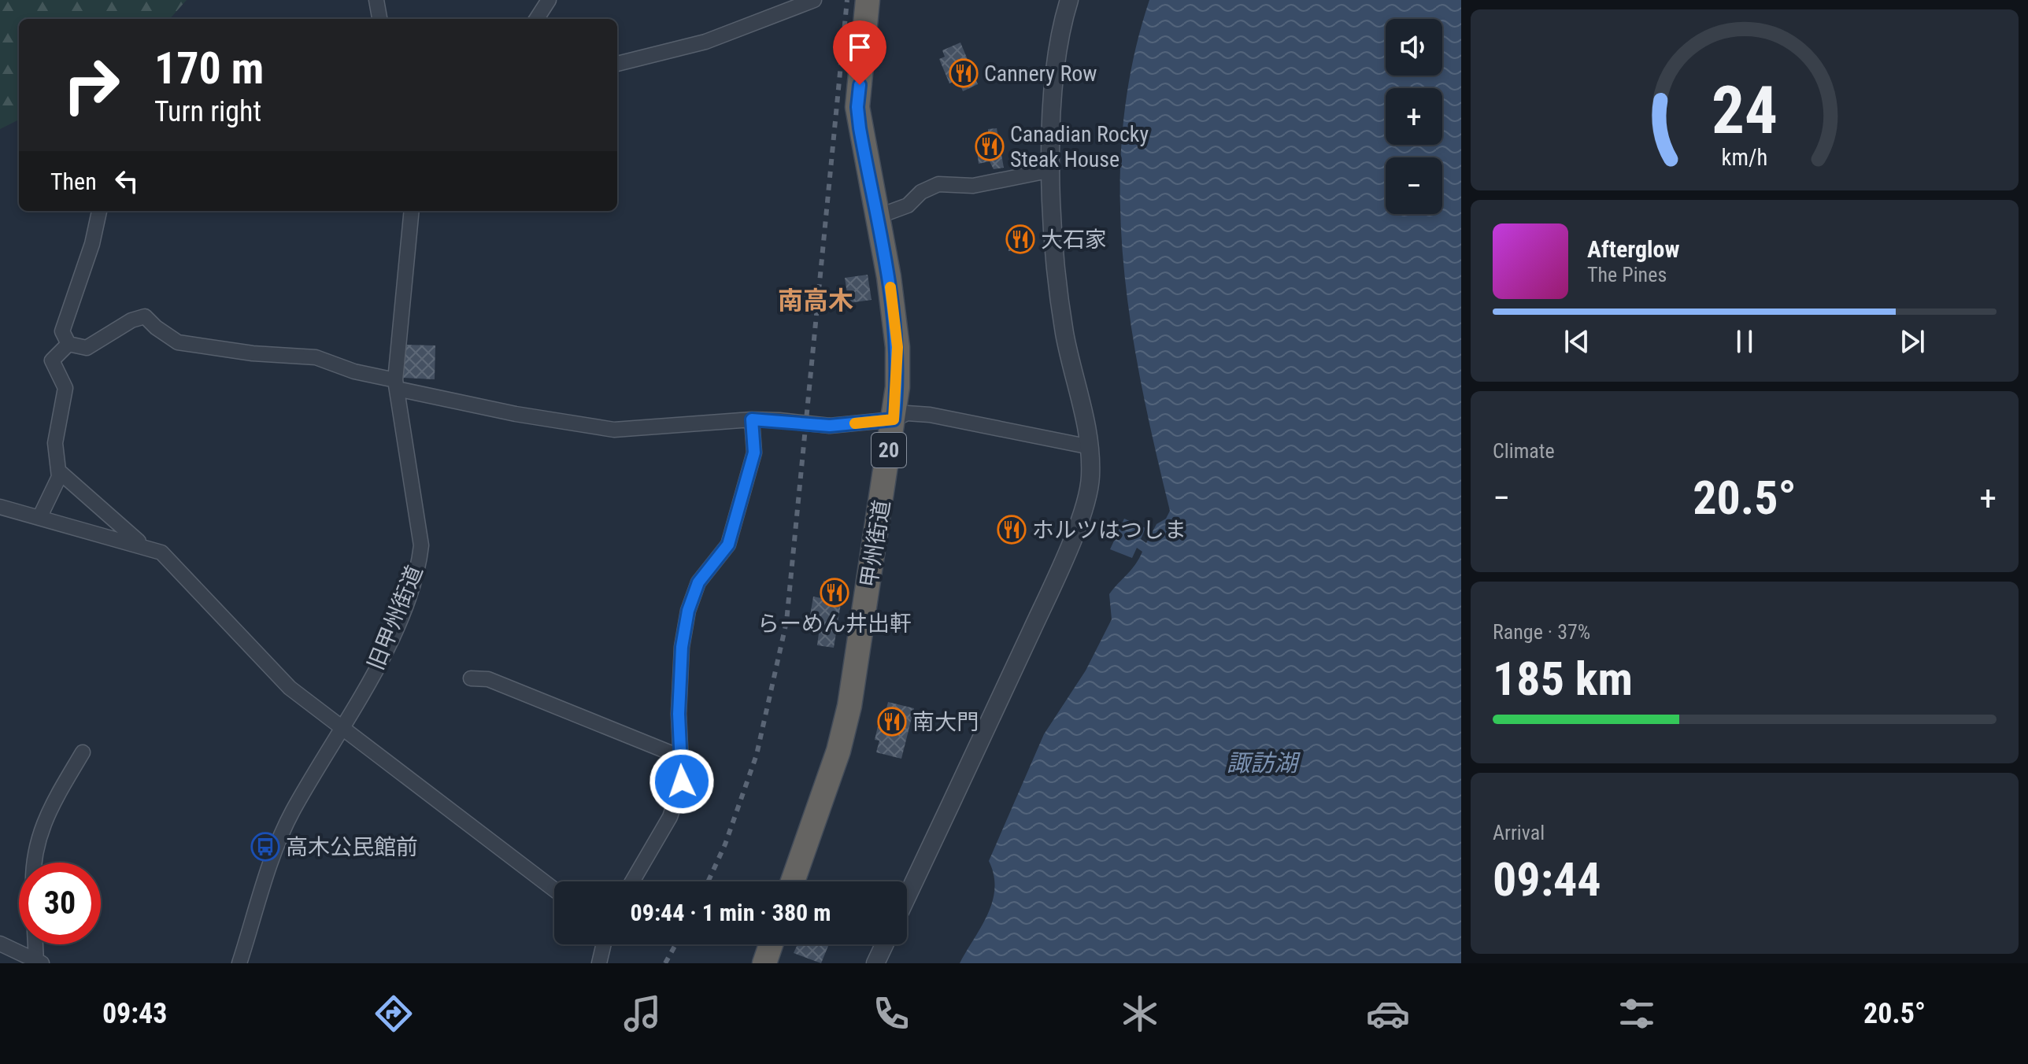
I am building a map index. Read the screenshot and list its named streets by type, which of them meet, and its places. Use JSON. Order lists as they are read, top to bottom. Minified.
{"streets":{"highway":["20","甲州街道"],"street":["旧甲州街道"]},"districts":["南高木"],"water":["諏訪湖"],"places":{"restaurant":["Cannery Row","Canadian Rocky Steak House","大石家","ホルツはつしま","らーめん井出軒","南大門"],"bus stop":["高木公民館前"]},"page":{"map_buttons":["+","−"],"turn":["170 m","Turn right"],"then":"Then","song":["Afterglow","The Pines"],"tile":["Climate",["Range · 37%","185 km"],["Arrival","09:44"]],"heat":["−","20.5°","+"],"limit":"30","trip":"09:44 · 1 min · 380 m","tabs":["09:43","20.5°"],"gauge":["24","km/h"]}}
